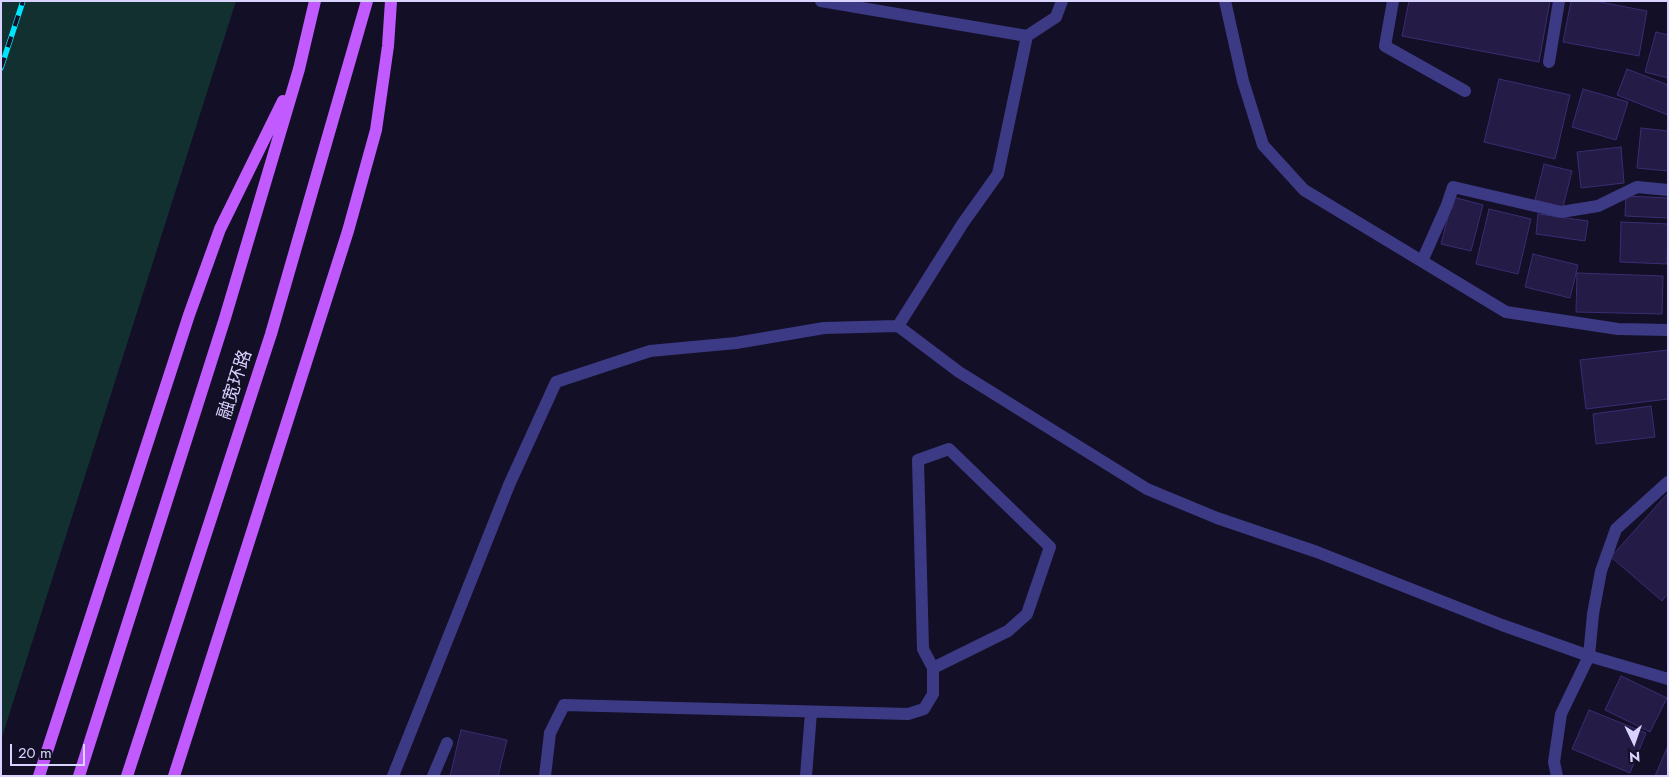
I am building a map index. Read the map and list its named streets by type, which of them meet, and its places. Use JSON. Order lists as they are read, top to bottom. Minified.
{"streets":{"main road":["融宽环路"]},"scale_bar":"20 m","north":"bottom"}
